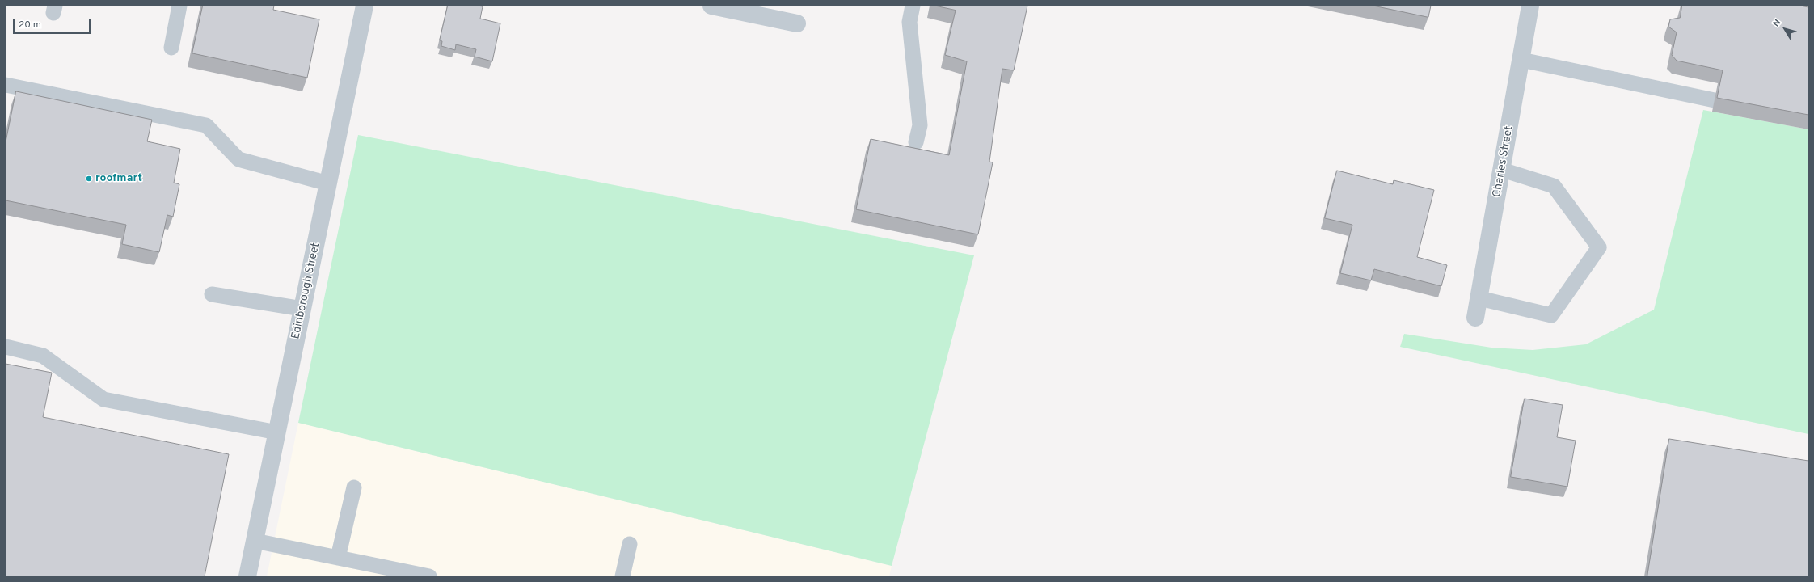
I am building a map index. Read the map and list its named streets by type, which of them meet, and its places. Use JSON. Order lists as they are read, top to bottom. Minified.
{"streets":{"street":["Charles Street","Edinborough Street"]},"places":["roofmart"],"scale_bar":"20 m","north":"top left"}
